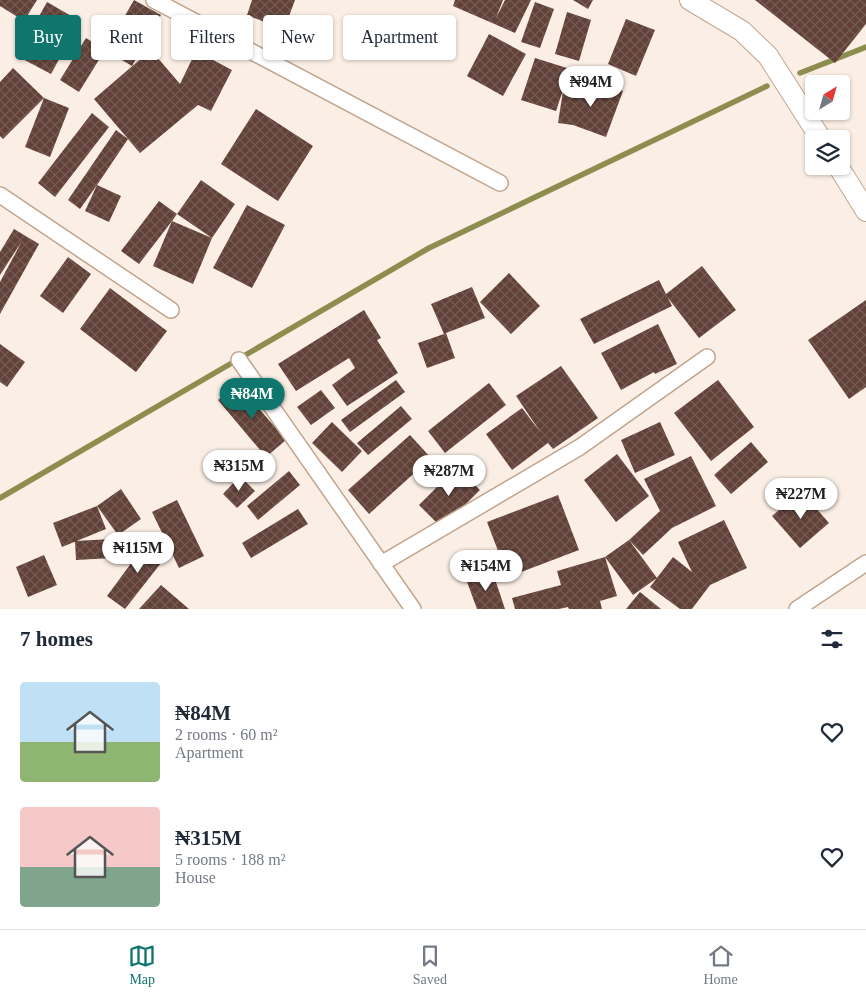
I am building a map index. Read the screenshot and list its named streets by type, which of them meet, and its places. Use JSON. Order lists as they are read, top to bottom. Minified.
{"north":"top right","page":{"chip":["Buy","Rent","Filters","New","Apartment"],"price":["₦94M","₦84M","₦315M","₦287M","₦227M","₦115M","₦154M"],"heading":"7 homes","list":[{"name":"₦84M","note":"2 rooms · 60 m² · Apartment"},{"name":"₦315M","note":"5 rooms · 188 m² · House"}],"tabs":["Map","Saved","Home"]}}
